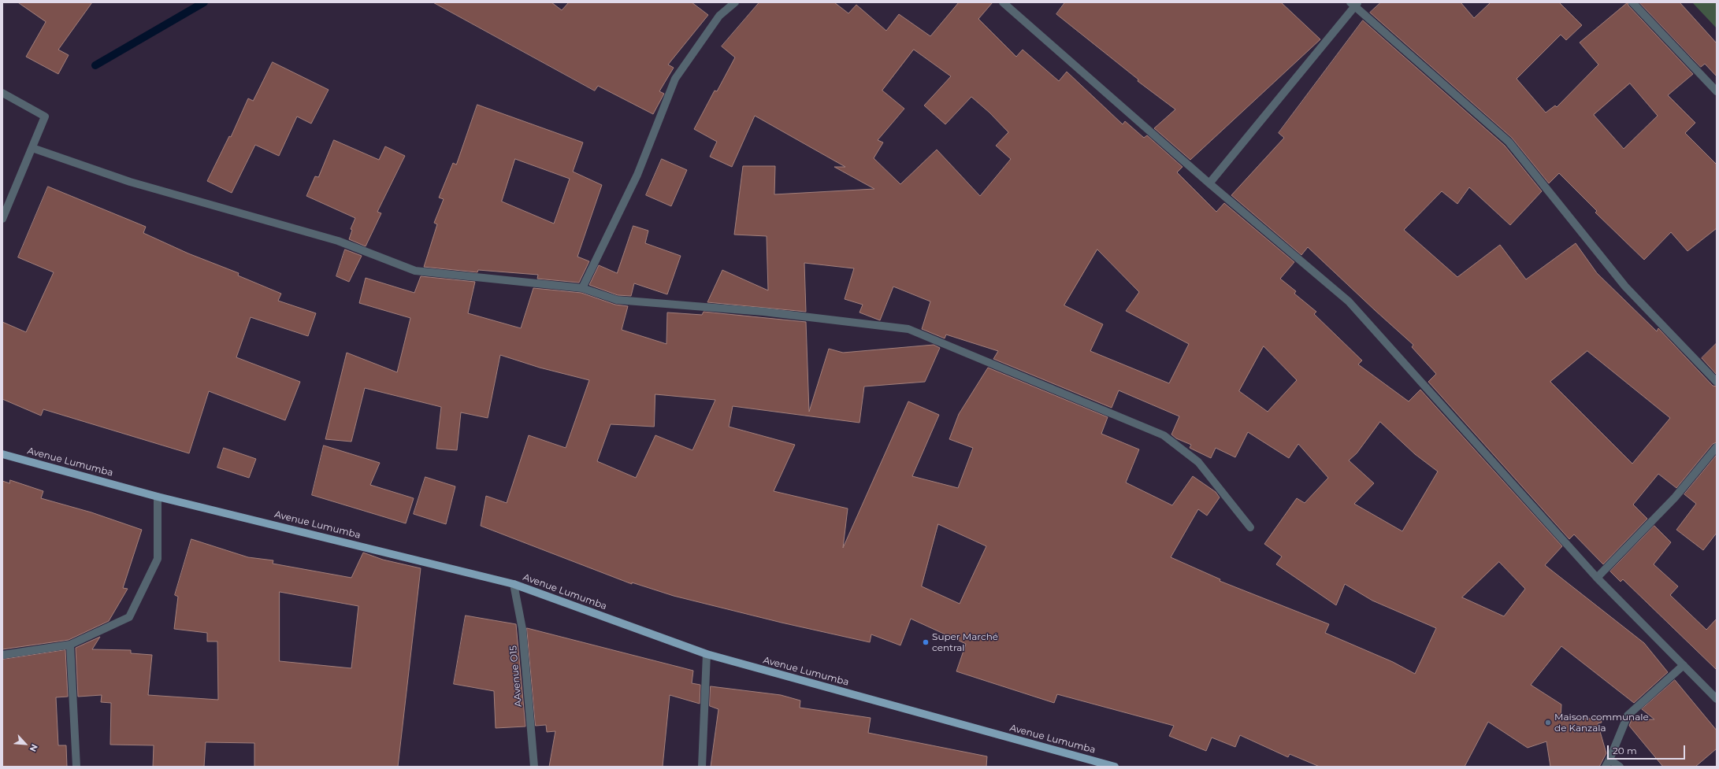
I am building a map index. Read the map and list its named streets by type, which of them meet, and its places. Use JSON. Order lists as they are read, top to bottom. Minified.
{"streets":{"main road":["Avenue Lumumba"],"street":["AAvenue O15"]},"crossings":[["Avenue Lumumba","AAvenue O15"]],"places":["Super Marché central","Maison communale de Kanzala"],"scale_bar":"20 m","north":"bottom right"}
